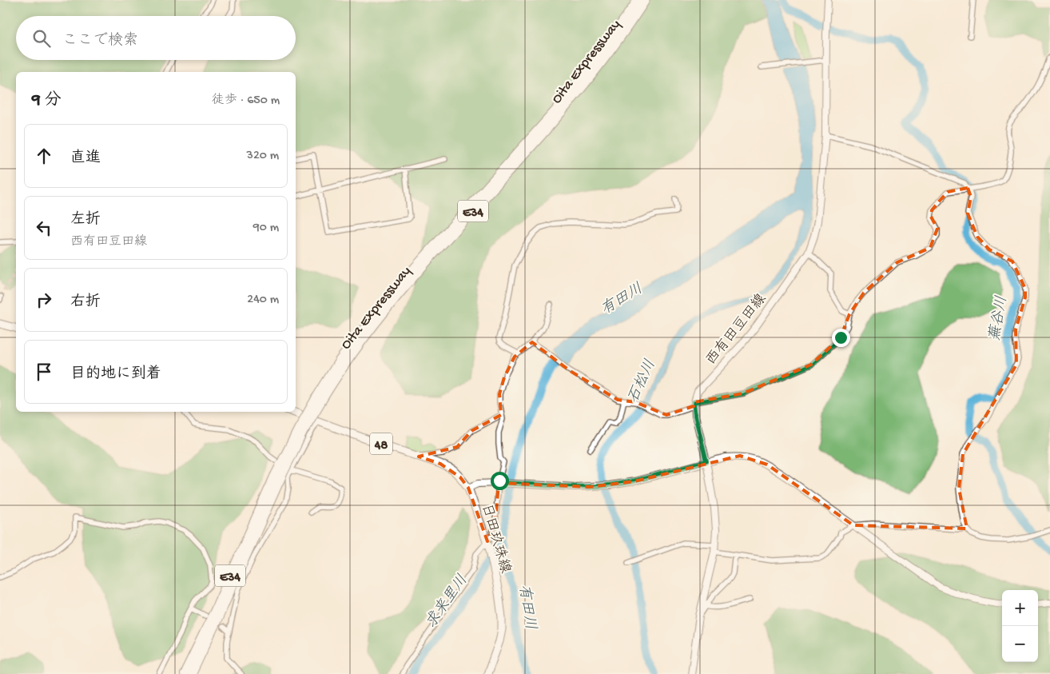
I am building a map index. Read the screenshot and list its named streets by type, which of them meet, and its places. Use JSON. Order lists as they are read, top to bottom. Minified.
{"streets":{"highway":["Oita Expressway","E34"],"main road":["西有田豆田線","48","日田玖珠線"]},"water":["有田川","蕪谷川","石松川","求来里川"],"page":{"search":"ここで検索","heading":["9 分","徒歩 · 650 m"],"list":[["直進","320 m"],["左折","西有田豆田線","90 m"],["右折","240 m"],"目的地に到着"],"map_buttons":["+","−"]}}
